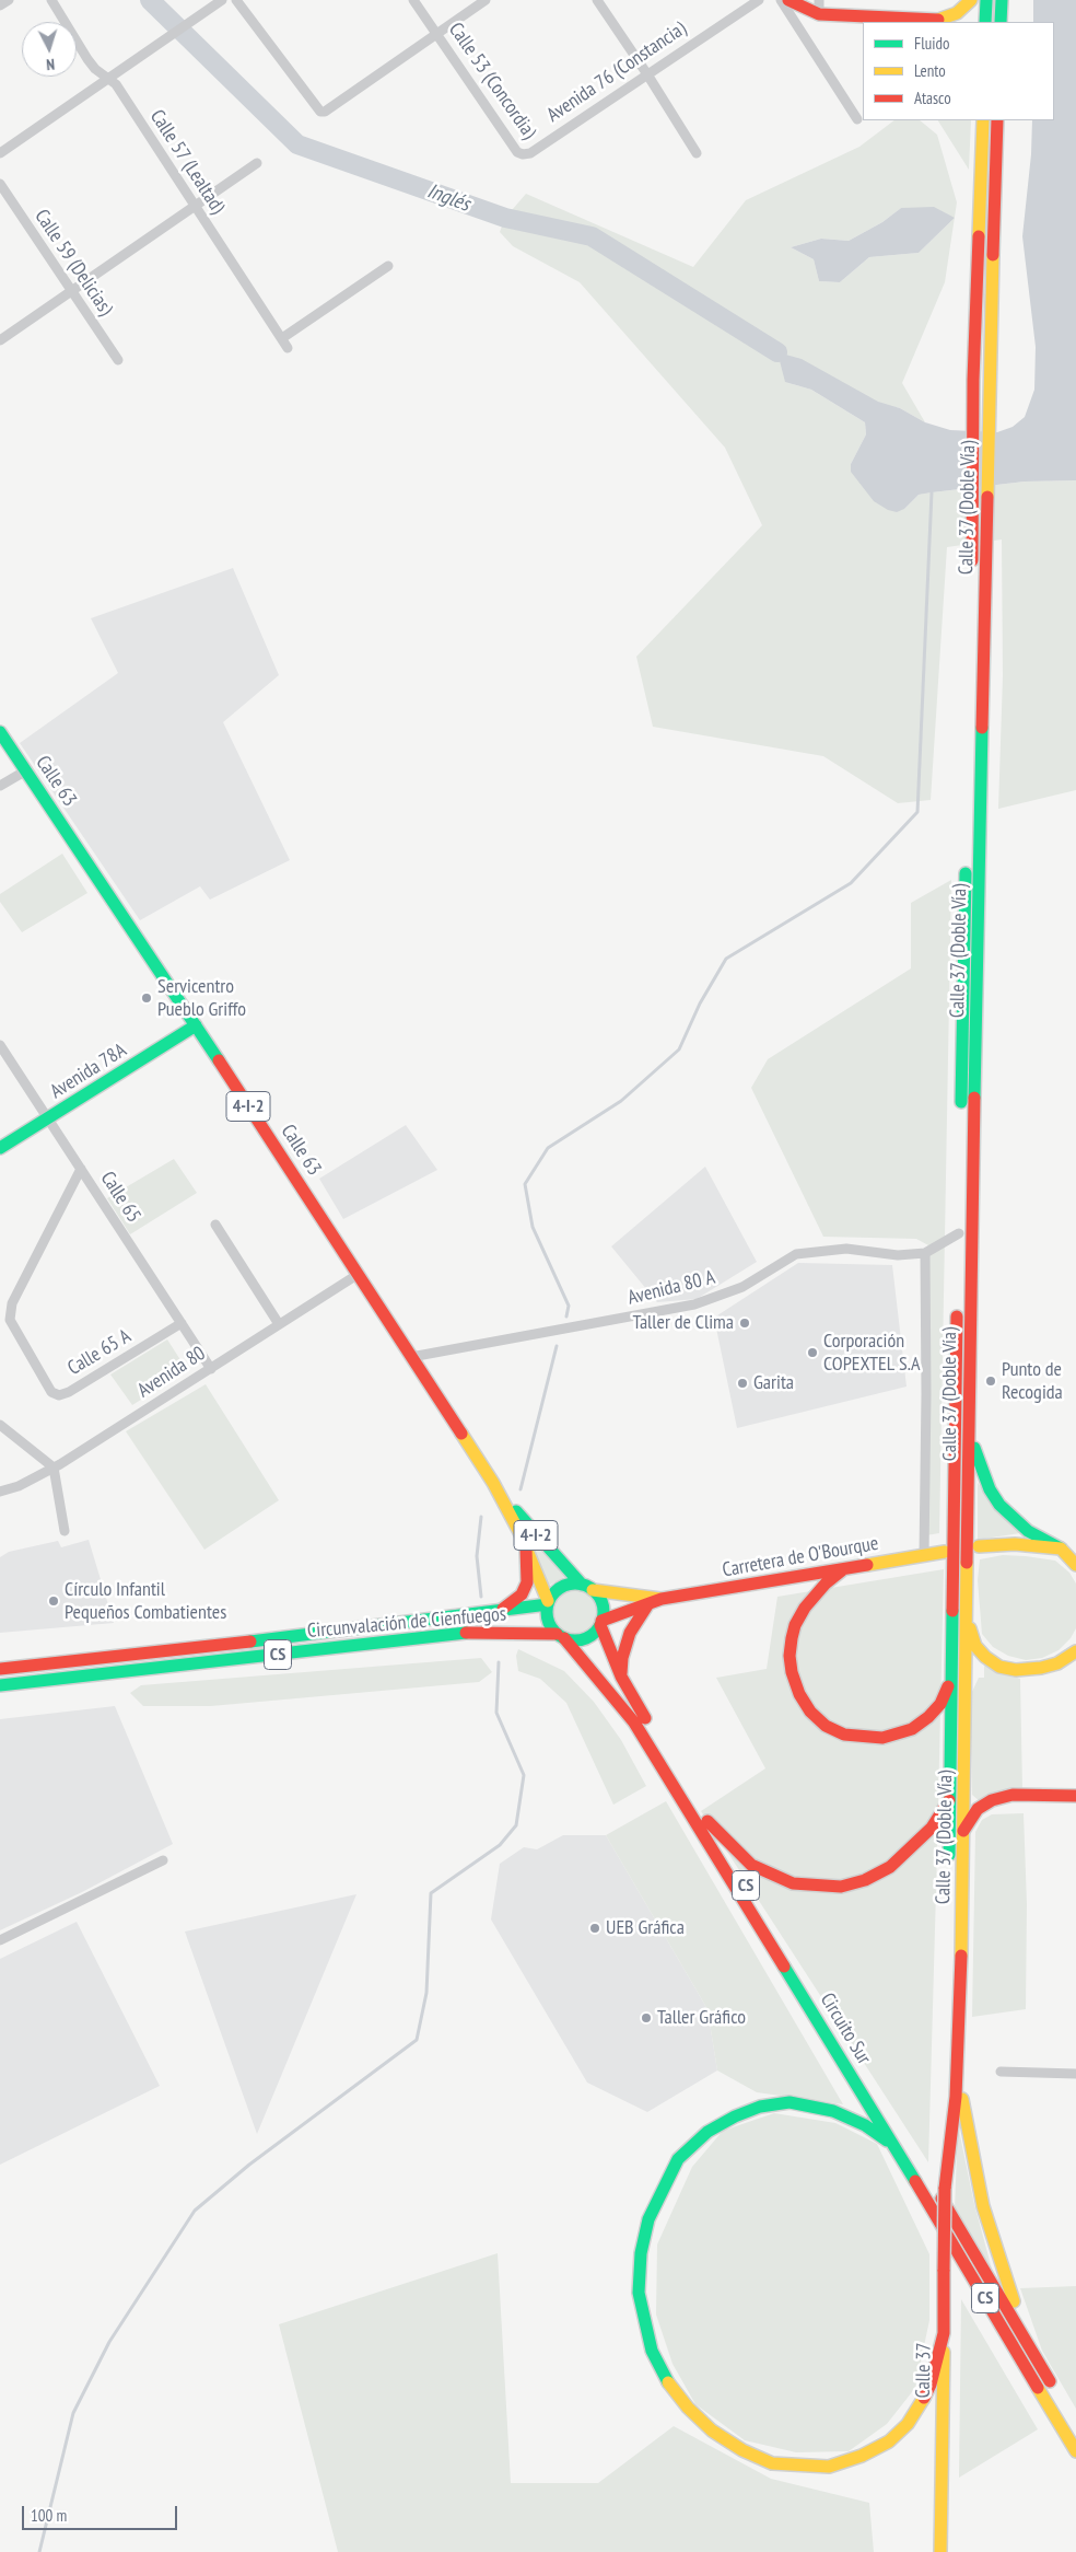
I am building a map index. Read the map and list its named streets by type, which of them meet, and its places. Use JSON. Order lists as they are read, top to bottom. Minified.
{"streets":{"main road":["Calle 37 (Doble Vía)","Calle 63","Avenida 78A","4-I-2","Carretera de O'Bourque","Circunvalación de Cienfuegos","CS","Circuito Sur","Calle 37"],"street":["Avenida 76 (Constancia)","Calle 53 (Concordia)","Calle 57 (Lealtad)","Calle 59 (Delicias)","Calle 65","Avenida 80 A","Calle 65 A","Avenida 80"]},"crossings":[["Avenida 76 (Constancia)","Calle 53 (Concordia)"],["Calle 37 (Doble Vía)","Calle 37"],["Calle 63","Avenida 78A"],["Calle 63","Avenida 80 A"],["Calle 63","Avenida 80"],["Calle 63","Carretera de O'Bourque"],["Calle 63","Circunvalación de Cienfuegos"],["Calle 63","CS"],["Calle 63","Circuito Sur"],["Avenida 78A","Calle 65"],["Calle 65","Calle 65 A"],["Calle 65","Avenida 80"],["Carretera de O'Bourque","Circunvalación de Cienfuegos"],["Carretera de O'Bourque","CS"],["Carretera de O'Bourque","Circuito Sur"],["Circunvalación de Cienfuegos","CS"],["Circunvalación de Cienfuegos","Circuito Sur"],["CS","Circuito Sur"]],"water":["Inglés"],"places":["Servicentro Pueblo Griffo","Taller de Clima","Corporación COPEXTEL S.A","Punto de Recogida","Garita","Círculo Infantil Pequeños Combatientes","UEB Gráfica","Taller Gráfico"],"legend":["Fluido","Lento","Atasco"],"scale_bar":"100 m","north":"bottom"}
